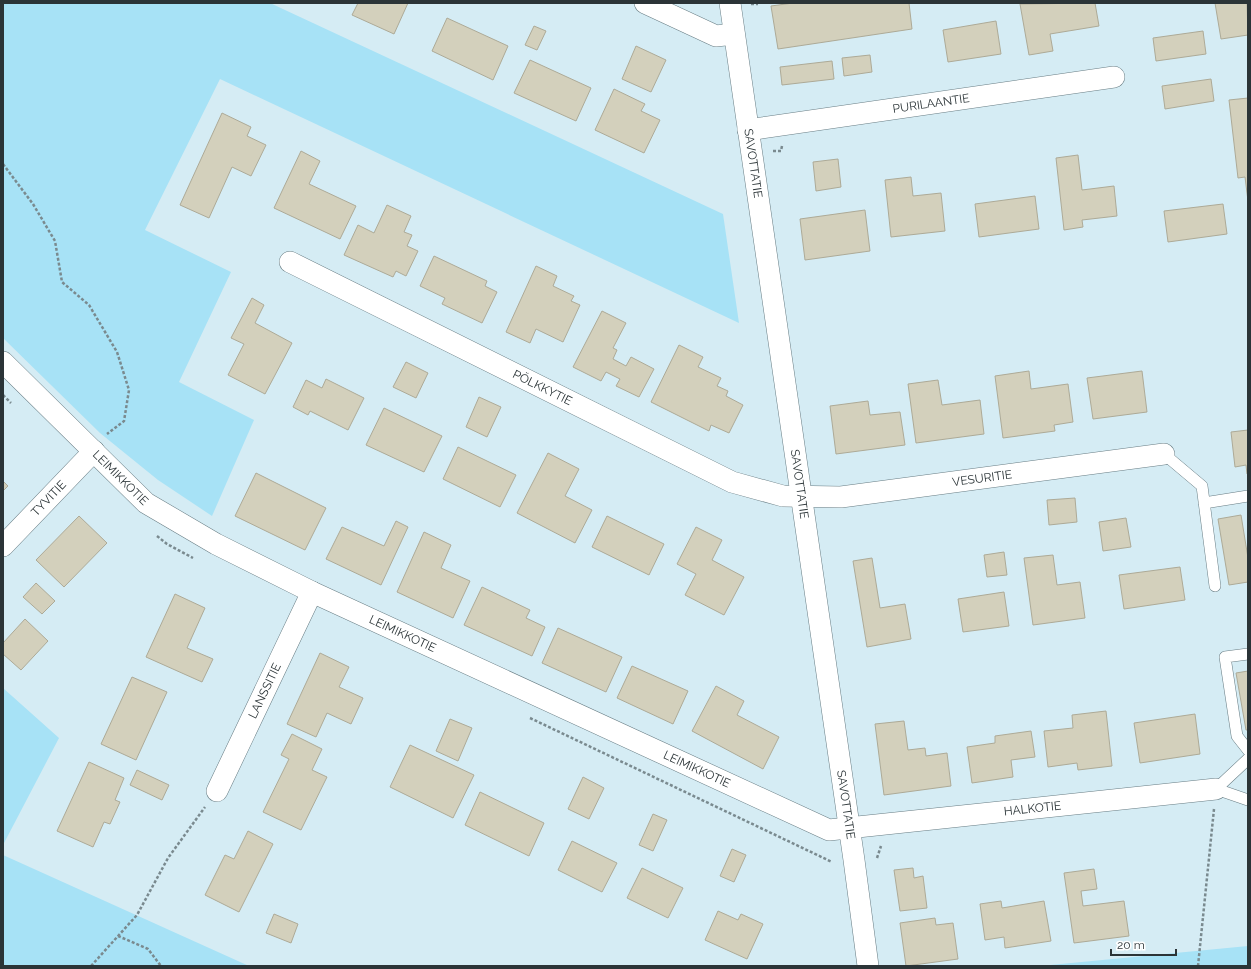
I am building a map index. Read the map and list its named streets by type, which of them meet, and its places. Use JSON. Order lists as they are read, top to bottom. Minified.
{"streets":{"street":["PURILAANTIE","SAVOTTATIE","PÖLKKYTIE","LEIMIKKOTIE","VESURITIE","TYVITIE","LANSSITIE","HALKOTIE"]},"crossings":[["PURILAANTIE","SAVOTTATIE"],["SAVOTTATIE","PÖLKKYTIE"],["SAVOTTATIE","LEIMIKKOTIE"],["SAVOTTATIE","VESURITIE"],["SAVOTTATIE","HALKOTIE"],["PÖLKKYTIE","VESURITIE"],["LEIMIKKOTIE","TYVITIE"],["LEIMIKKOTIE","LANSSITIE"],["LEIMIKKOTIE","HALKOTIE"]],"scale_bar":"20 m"}
